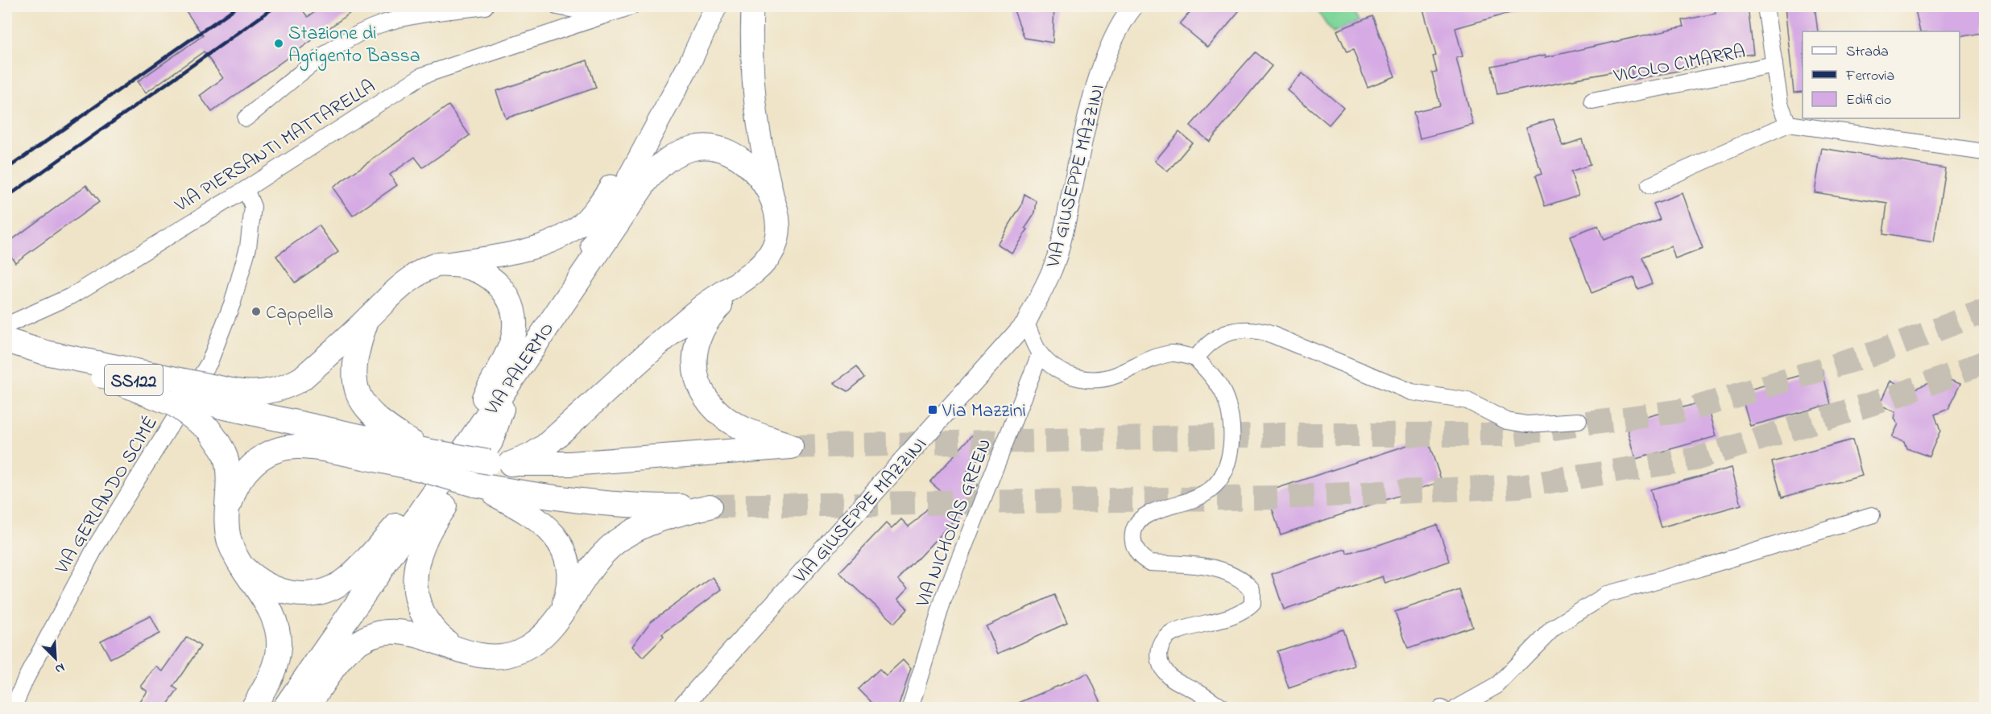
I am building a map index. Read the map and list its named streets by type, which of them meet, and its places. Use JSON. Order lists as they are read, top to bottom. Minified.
{"streets":{"main road":["VIA PALERMO"],"street":["VICOLO CIMARRA","VIA PIERSANTI MATTARELLA","VIA GIUSEPPE MAZZINI","VIA GERLANDO SCIMÉ","VIA NICHOLAS GREEN"]},"crossings":[["VIA PIERSANTI MATTARELLA","VIA GERLANDO SCIMÉ"]],"places":{"other":["Stazione di Agrigento Bassa","Cappella"],"transit":["Via Mazzini"]},"legend":["Strada","Ferrovia","Edificio"],"north":"bottom right"}
